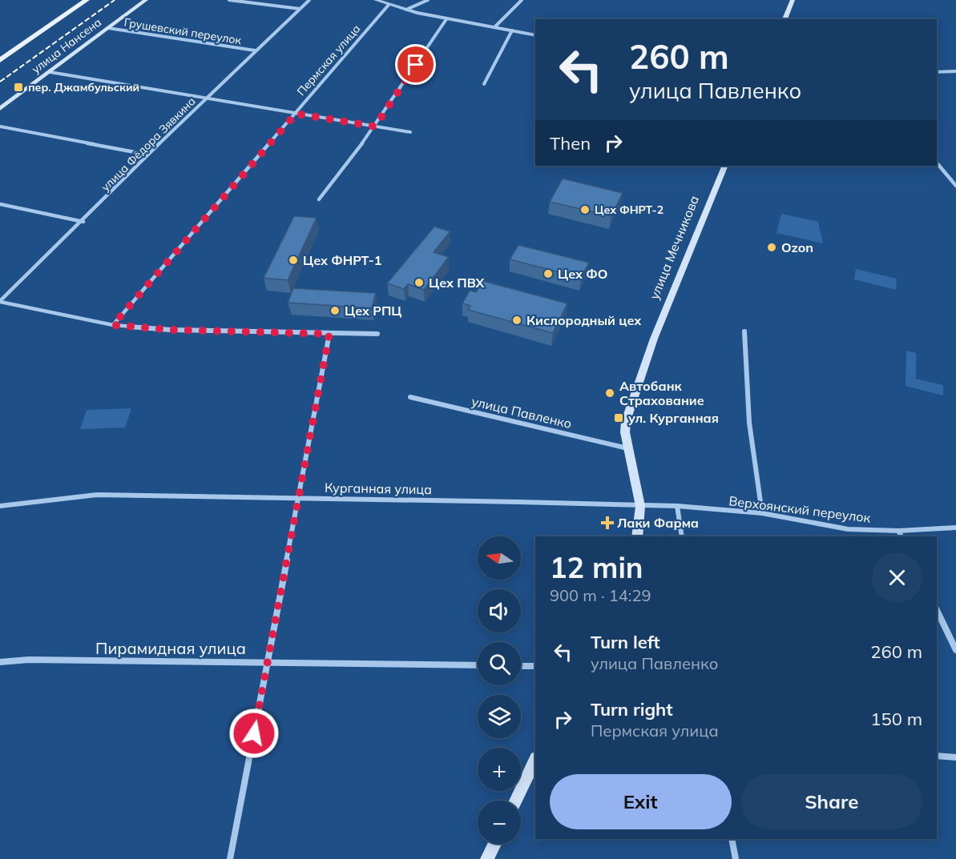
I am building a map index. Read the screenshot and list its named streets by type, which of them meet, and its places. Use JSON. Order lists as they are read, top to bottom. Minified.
{"streets":{"main road":["улица Нансена","улица Мечникова"],"street":["Грушевский переулок","Пермская улица","улица Фёдора Зявкина","улица Павленко","Курганная улица","Верхоянский переулок","Пирамидная улица"]},"crossings":[["Грушевский переулок","улица Нансена"],["Грушевский переулок","улица Фёдора Зявкина"],["улица Мечникова","улица Павленко"],["улица Мечникова","Курганная улица"],["улица Мечникова","Верхоянский переулок"],["Курганная улица","Верхоянский переулок"]],"places":{"transit":["пер. Джамбульский","ул. Курганная"],"other":["Цех ФНРТ-2","Ozon","Цех ФНРТ-1","Цех ФО","Цех ПВХ","Цех РПЦ","Кислородный цех","Автобанк Страхование"],"health":["Лаки Фарма"]},"north":"left","page":{"turn":["260 m","улица Павленко"],"then":"Then","map_buttons":["+","−"],"heading":["12 min","900 m · 14:29"],"list":[{"name":"Turn left","note":"улица Павленко","value":"260 m"},{"name":"Turn right","note":"Пермская улица","value":"150 m"}],"buttons":["Exit","Share"]}}
